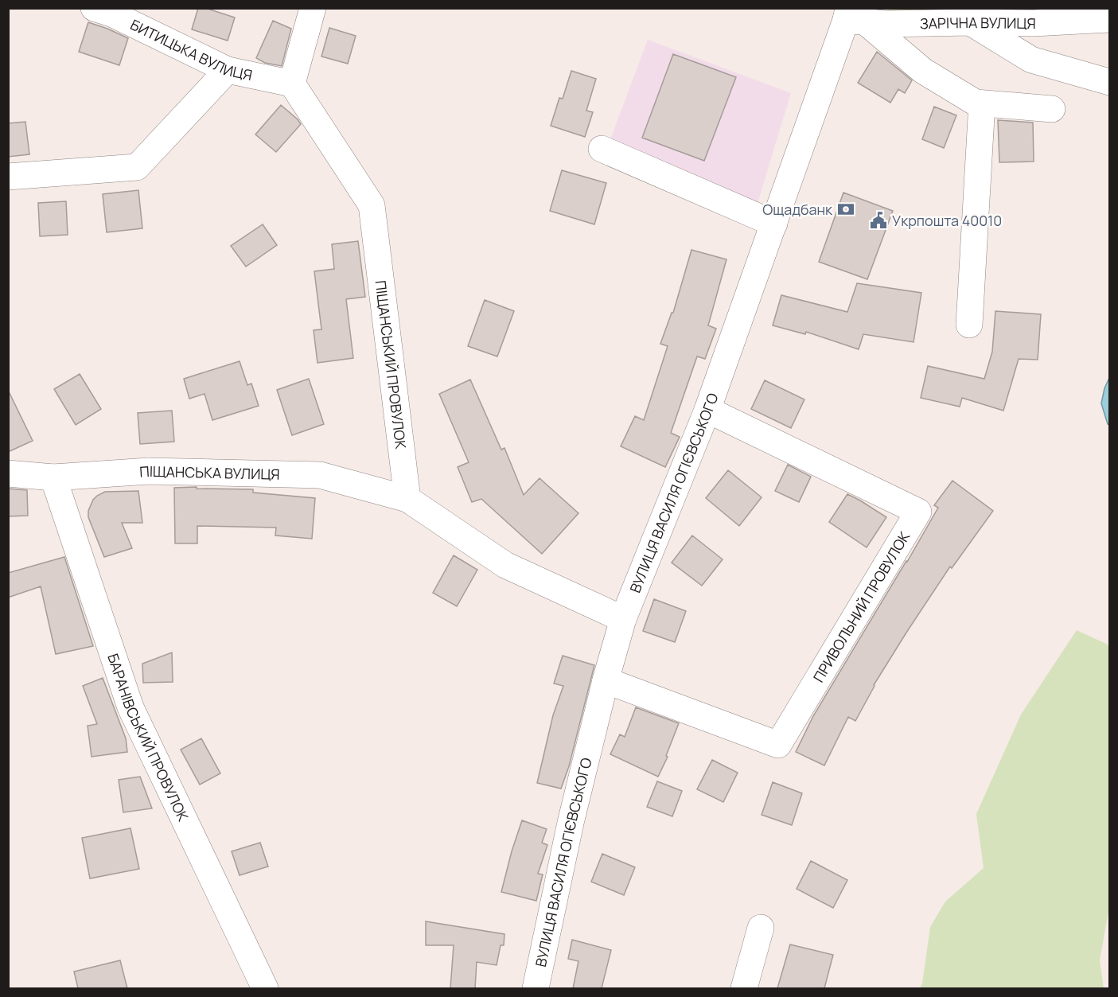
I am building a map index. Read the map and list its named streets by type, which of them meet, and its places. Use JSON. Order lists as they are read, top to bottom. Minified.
{"streets":{"street":["ЗАРІЧНА ВУЛИЦЯ","БИТИЦЬКА ВУЛИЦЯ","ПІЩАНСЬКИЙ ПРОВУЛОК","ПІЩАНСЬКА ВУЛИЦЯ","ВУЛИЦЯ ВАСИЛЯ ОГІЄВСЬКОГО","ПРИВОЛЬНИЙ ПРОВУЛОК","БАРАНІВСЬКИЙ ПРОВУЛОК"]},"crossings":[["ЗАРІЧНА ВУЛИЦЯ","ВУЛИЦЯ ВАСИЛЯ ОГІЄВСЬКОГО"],["БИТИЦЬКА ВУЛИЦЯ","ПІЩАНСЬКИЙ ПРОВУЛОК"],["ПІЩАНСЬКИЙ ПРОВУЛОК","ПІЩАНСЬКА ВУЛИЦЯ"],["ПІЩАНСЬКА ВУЛИЦЯ","БАРАНІВСЬКИЙ ПРОВУЛОК"],["ВУЛИЦЯ ВАСИЛЯ ОГІЄВСЬКОГО","ПРИВОЛЬНИЙ ПРОВУЛОК"]],"places":{"bank":["Ощадбанк"],"public building":["Укрпошта 40010"]}}
